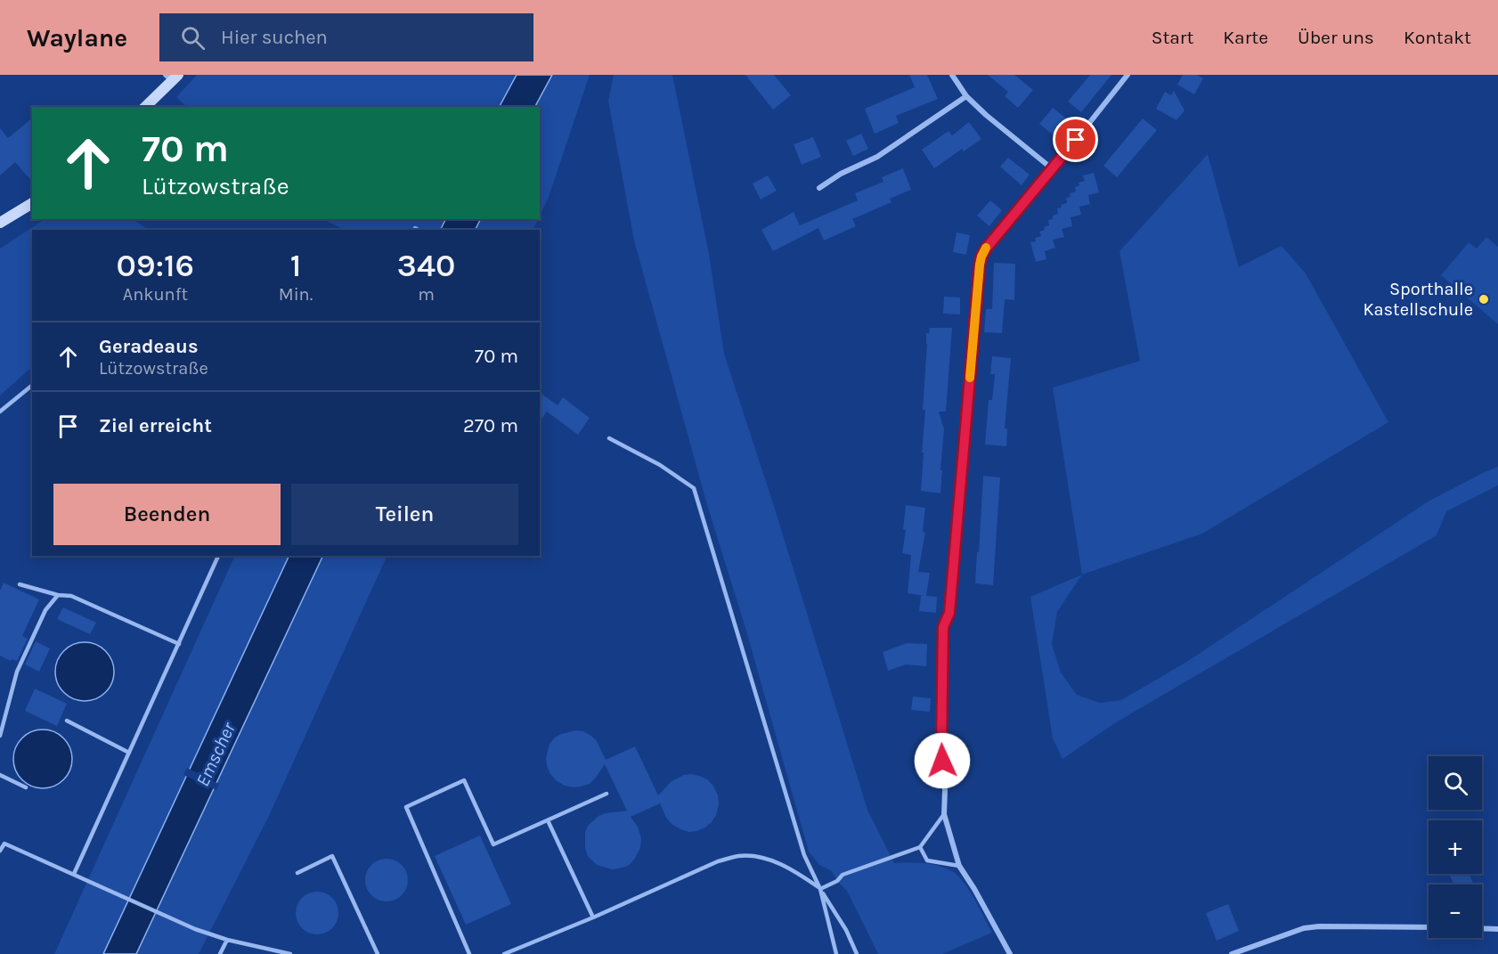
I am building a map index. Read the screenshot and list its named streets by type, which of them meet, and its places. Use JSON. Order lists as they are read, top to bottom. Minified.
{"water":["Emscher"],"places":["Sporthalle Kastellschule"],"page":{"header":"Waylane","search":"Hier suchen","nav":["Start","Karte","Über uns","Kontakt"],"turn":["70 m","Lützowstraße"],"eta":["09:16","Ankunft","1","Min.","340","m"],"list":[{"name":"Geradeaus","note":"Lützowstraße","value":"70 m"},{"name":"Ziel erreicht","value":"270 m"}],"buttons":["Beenden","Teilen"],"map_buttons":["+","−"]}}
